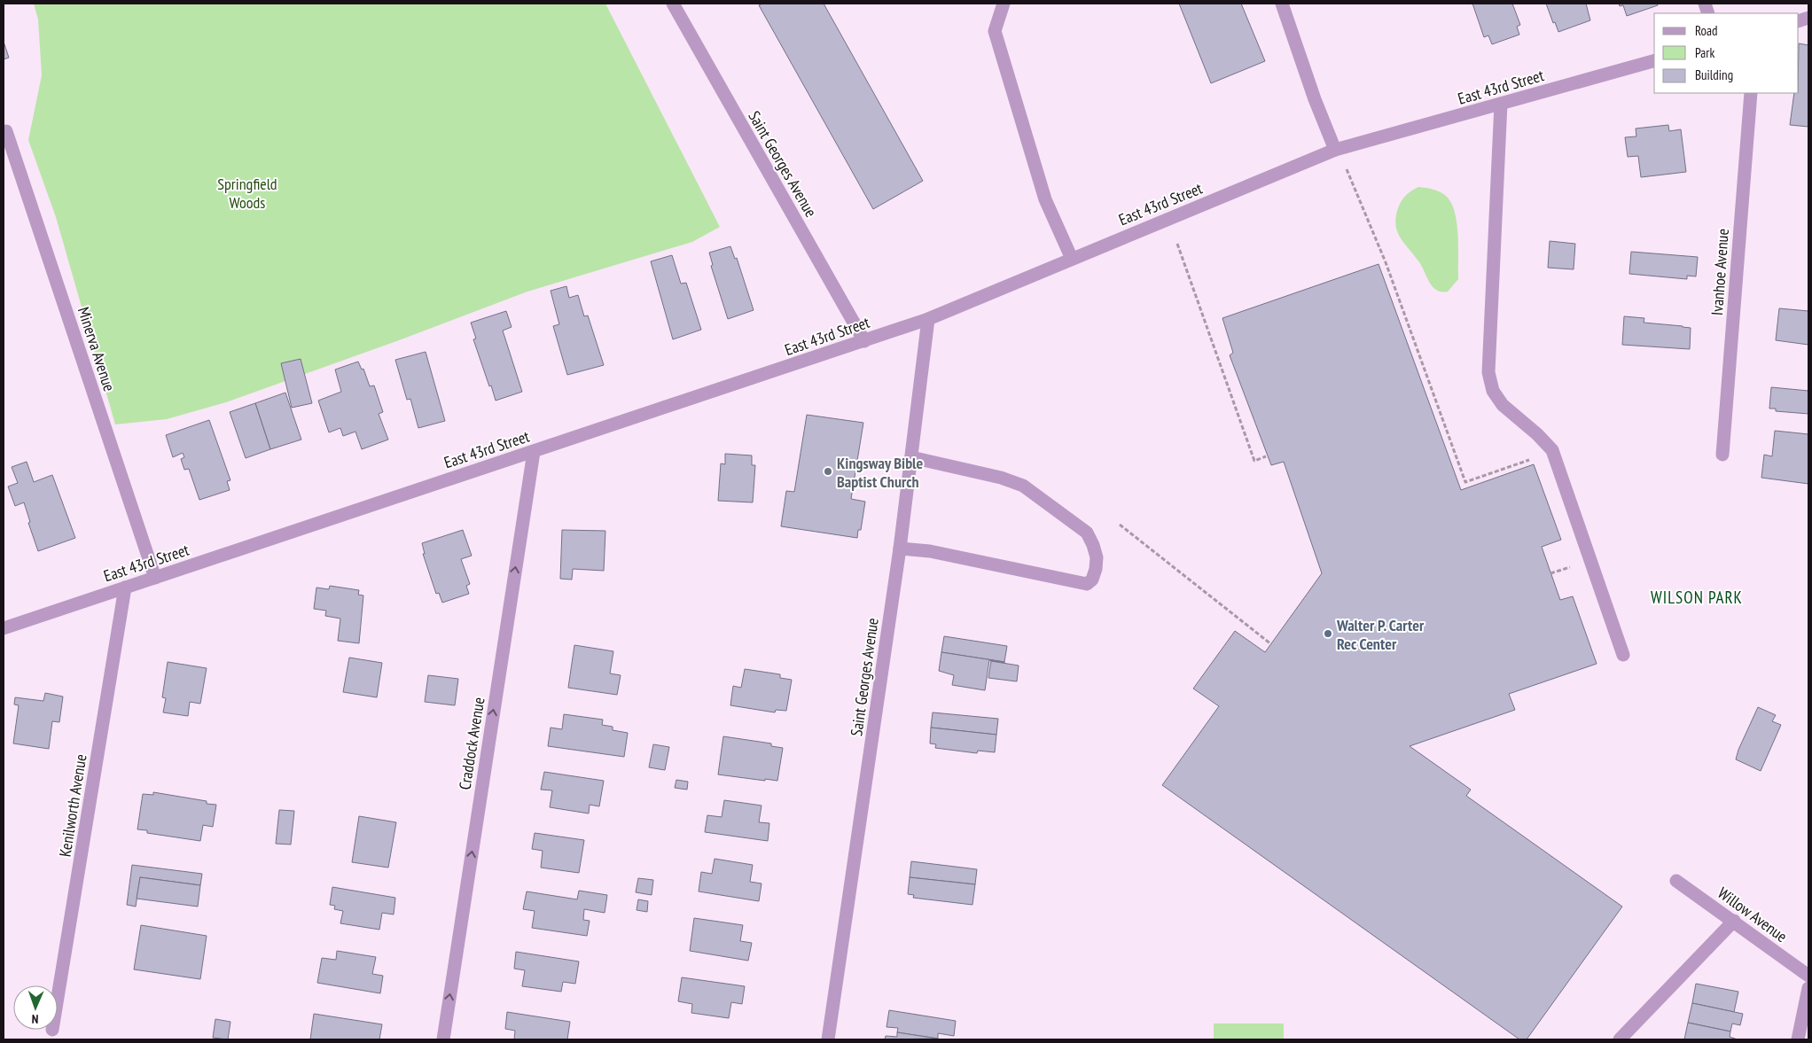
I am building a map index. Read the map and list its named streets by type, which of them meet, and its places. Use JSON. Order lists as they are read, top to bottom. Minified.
{"streets":{"street":["East 43rd Street","Saint Georges Avenue","Ivanhoe Avenue","Minerva Avenue","Craddock Avenue","Kenilworth Avenue","Willow Avenue"]},"crossings":[["East 43rd Street","Saint Georges Avenue"],["East 43rd Street","Minerva Avenue"],["East 43rd Street","Craddock Avenue"],["East 43rd Street","Kenilworth Avenue"]],"one_way":["Craddock Avenue"],"districts":["WILSON PARK"],"parks":["Springfield Woods"],"places":["Kingsway Bible Baptist Church","Walter P. Carter Rec Center"],"legend":["Road","Park","Building"],"north":"bottom"}
